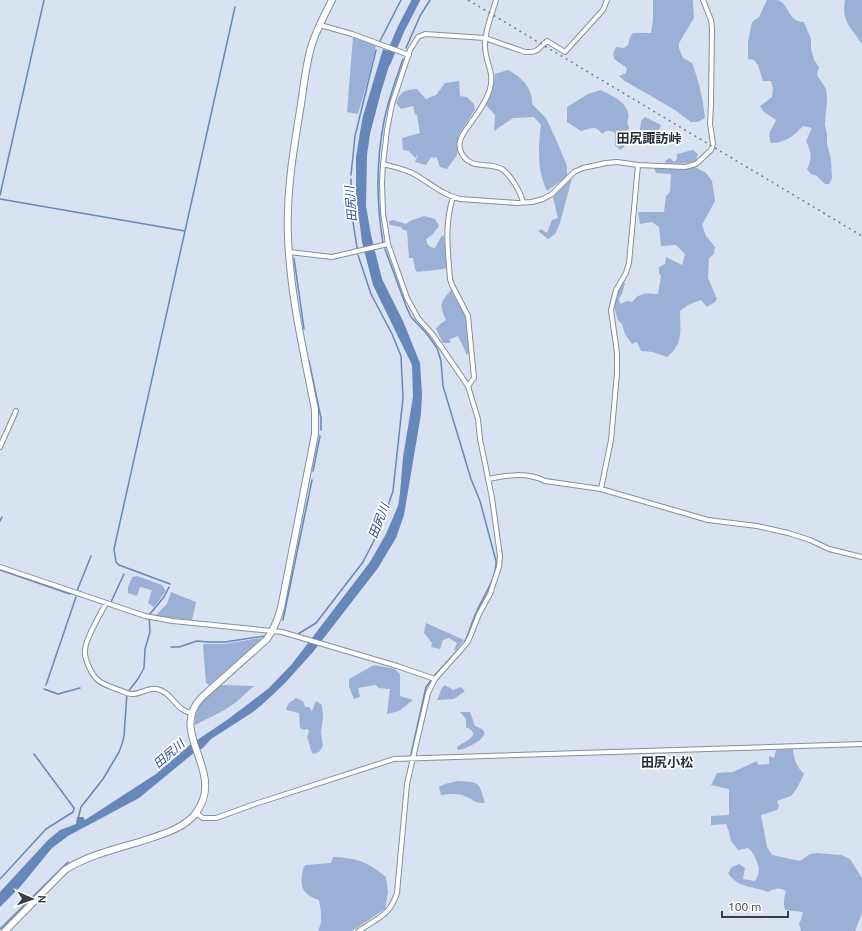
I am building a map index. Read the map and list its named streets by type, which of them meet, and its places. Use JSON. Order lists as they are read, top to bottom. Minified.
{"districts":["田尻諏訪峠","田尻小松"],"water":["田尻川"],"scale_bar":"100 m","north":"right"}
